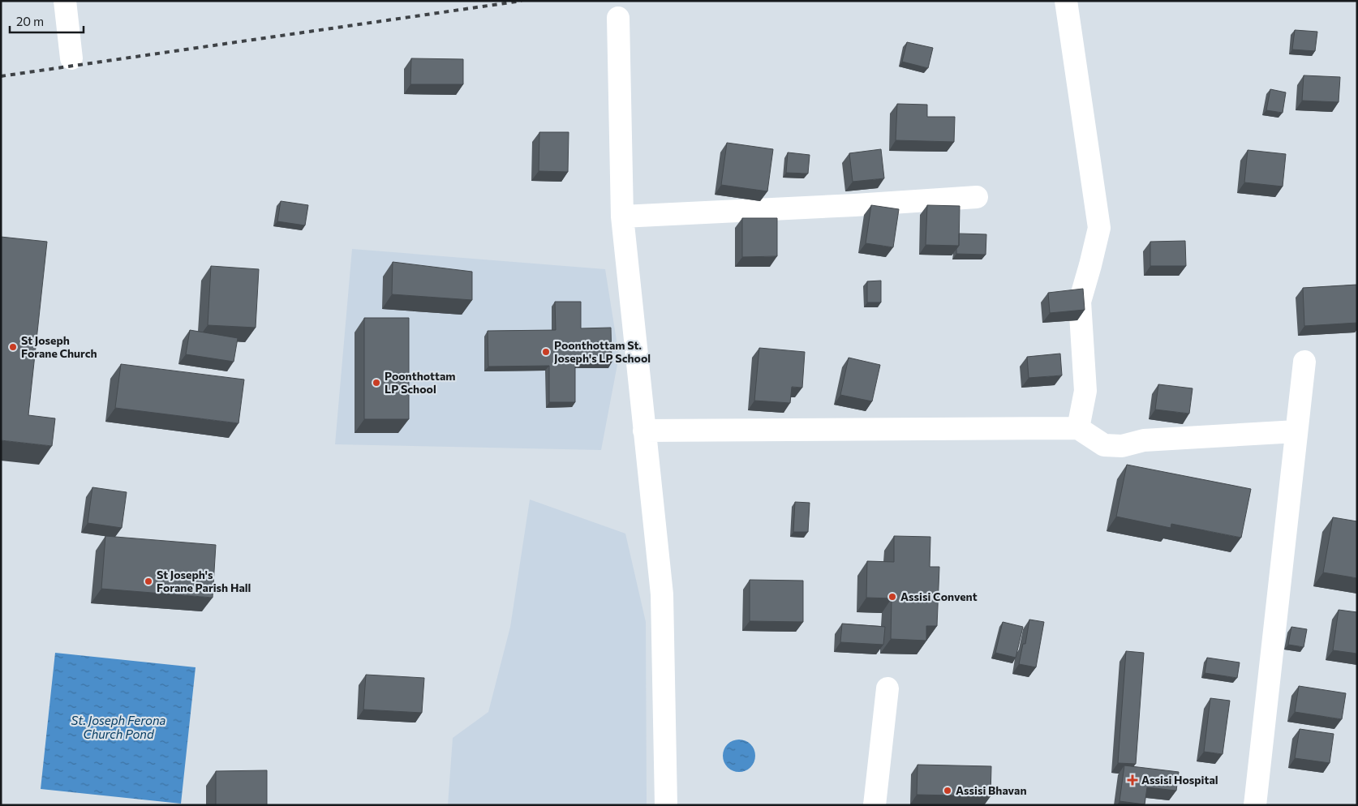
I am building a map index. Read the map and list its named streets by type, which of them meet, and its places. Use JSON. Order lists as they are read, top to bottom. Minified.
{"water":["St. Joseph Ferona Church Pond"],"places":{"other":["St Joseph Forane Church","Poonthottam St. Joseph's LP School","Poonthottam LP School","St Joseph's Forane Parish Hall","Assisi Convent","Assisi Bhavan"],"health":["Assisi Hospital"]},"scale_bar":"20 m"}
